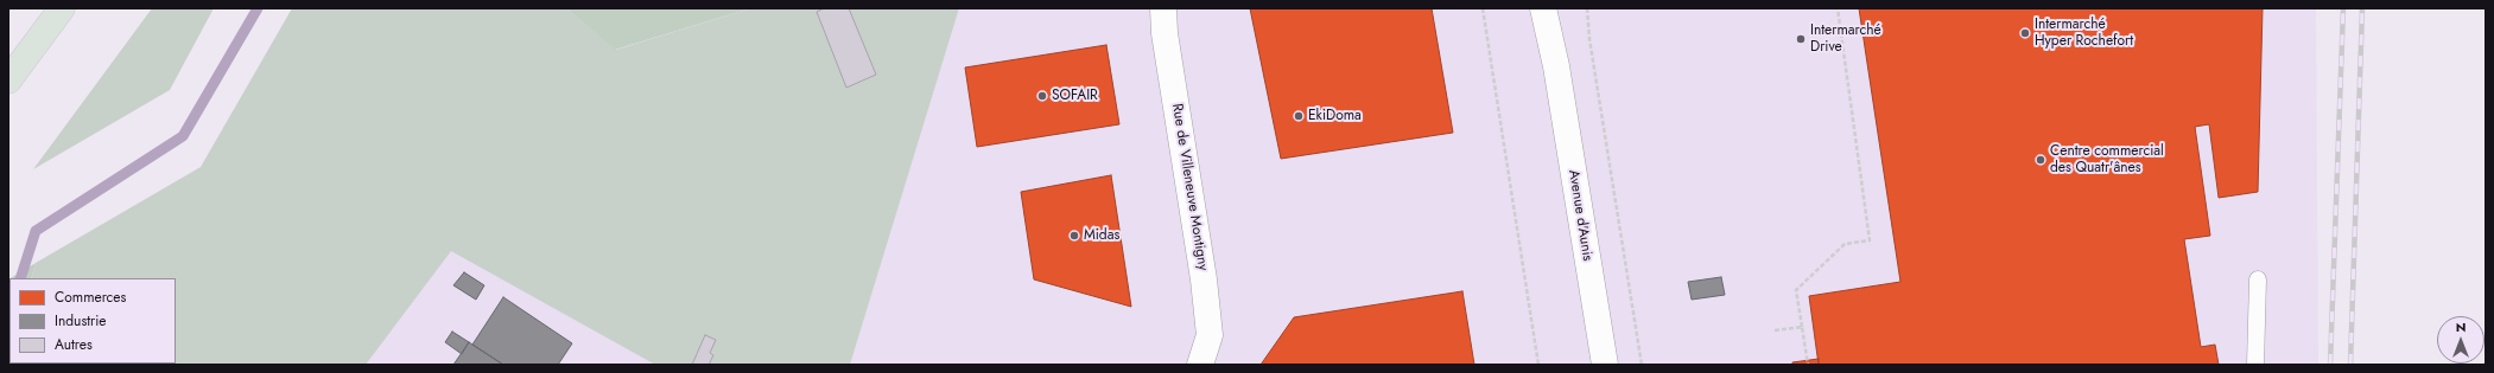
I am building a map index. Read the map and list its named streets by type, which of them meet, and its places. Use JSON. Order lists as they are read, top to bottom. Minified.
{"streets":{"main road":["Rue de Villeneuve Montigny","Avenue d'Aunis"]},"places":["Intermarché Hyper Rochefort","Intermarché Drive","SOFAIR","EkiDoma","Centre commercial des Quatr'ânes","Midas"],"legend":["Commerces","Industrie","Autres"],"north":"top"}
